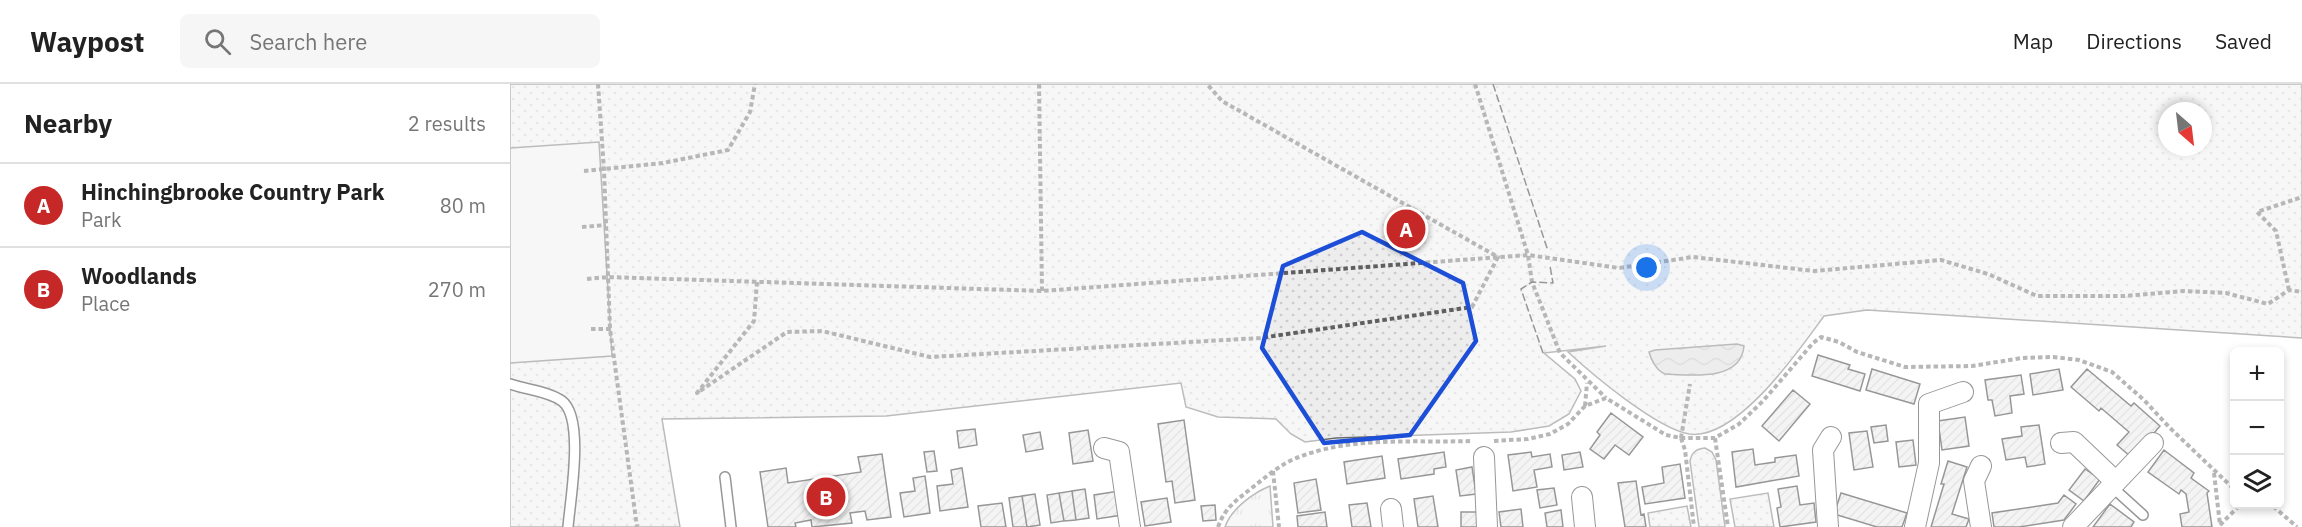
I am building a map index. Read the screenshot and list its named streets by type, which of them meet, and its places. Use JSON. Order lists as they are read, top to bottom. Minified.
{"north":"bottom right","page":{"header":"Waypost","search":"Search here","nav":["Map","Directions","Saved"],"heading":["Nearby","2 results"],"list":[{"mark":"A","name":"Hinchingbrooke Country Park","note":"Park","value":"80 m"},{"mark":"B","name":"Woodlands","note":"Place","value":"270 m"}],"pins":["A","B"],"map_buttons":["+","−"]}}
